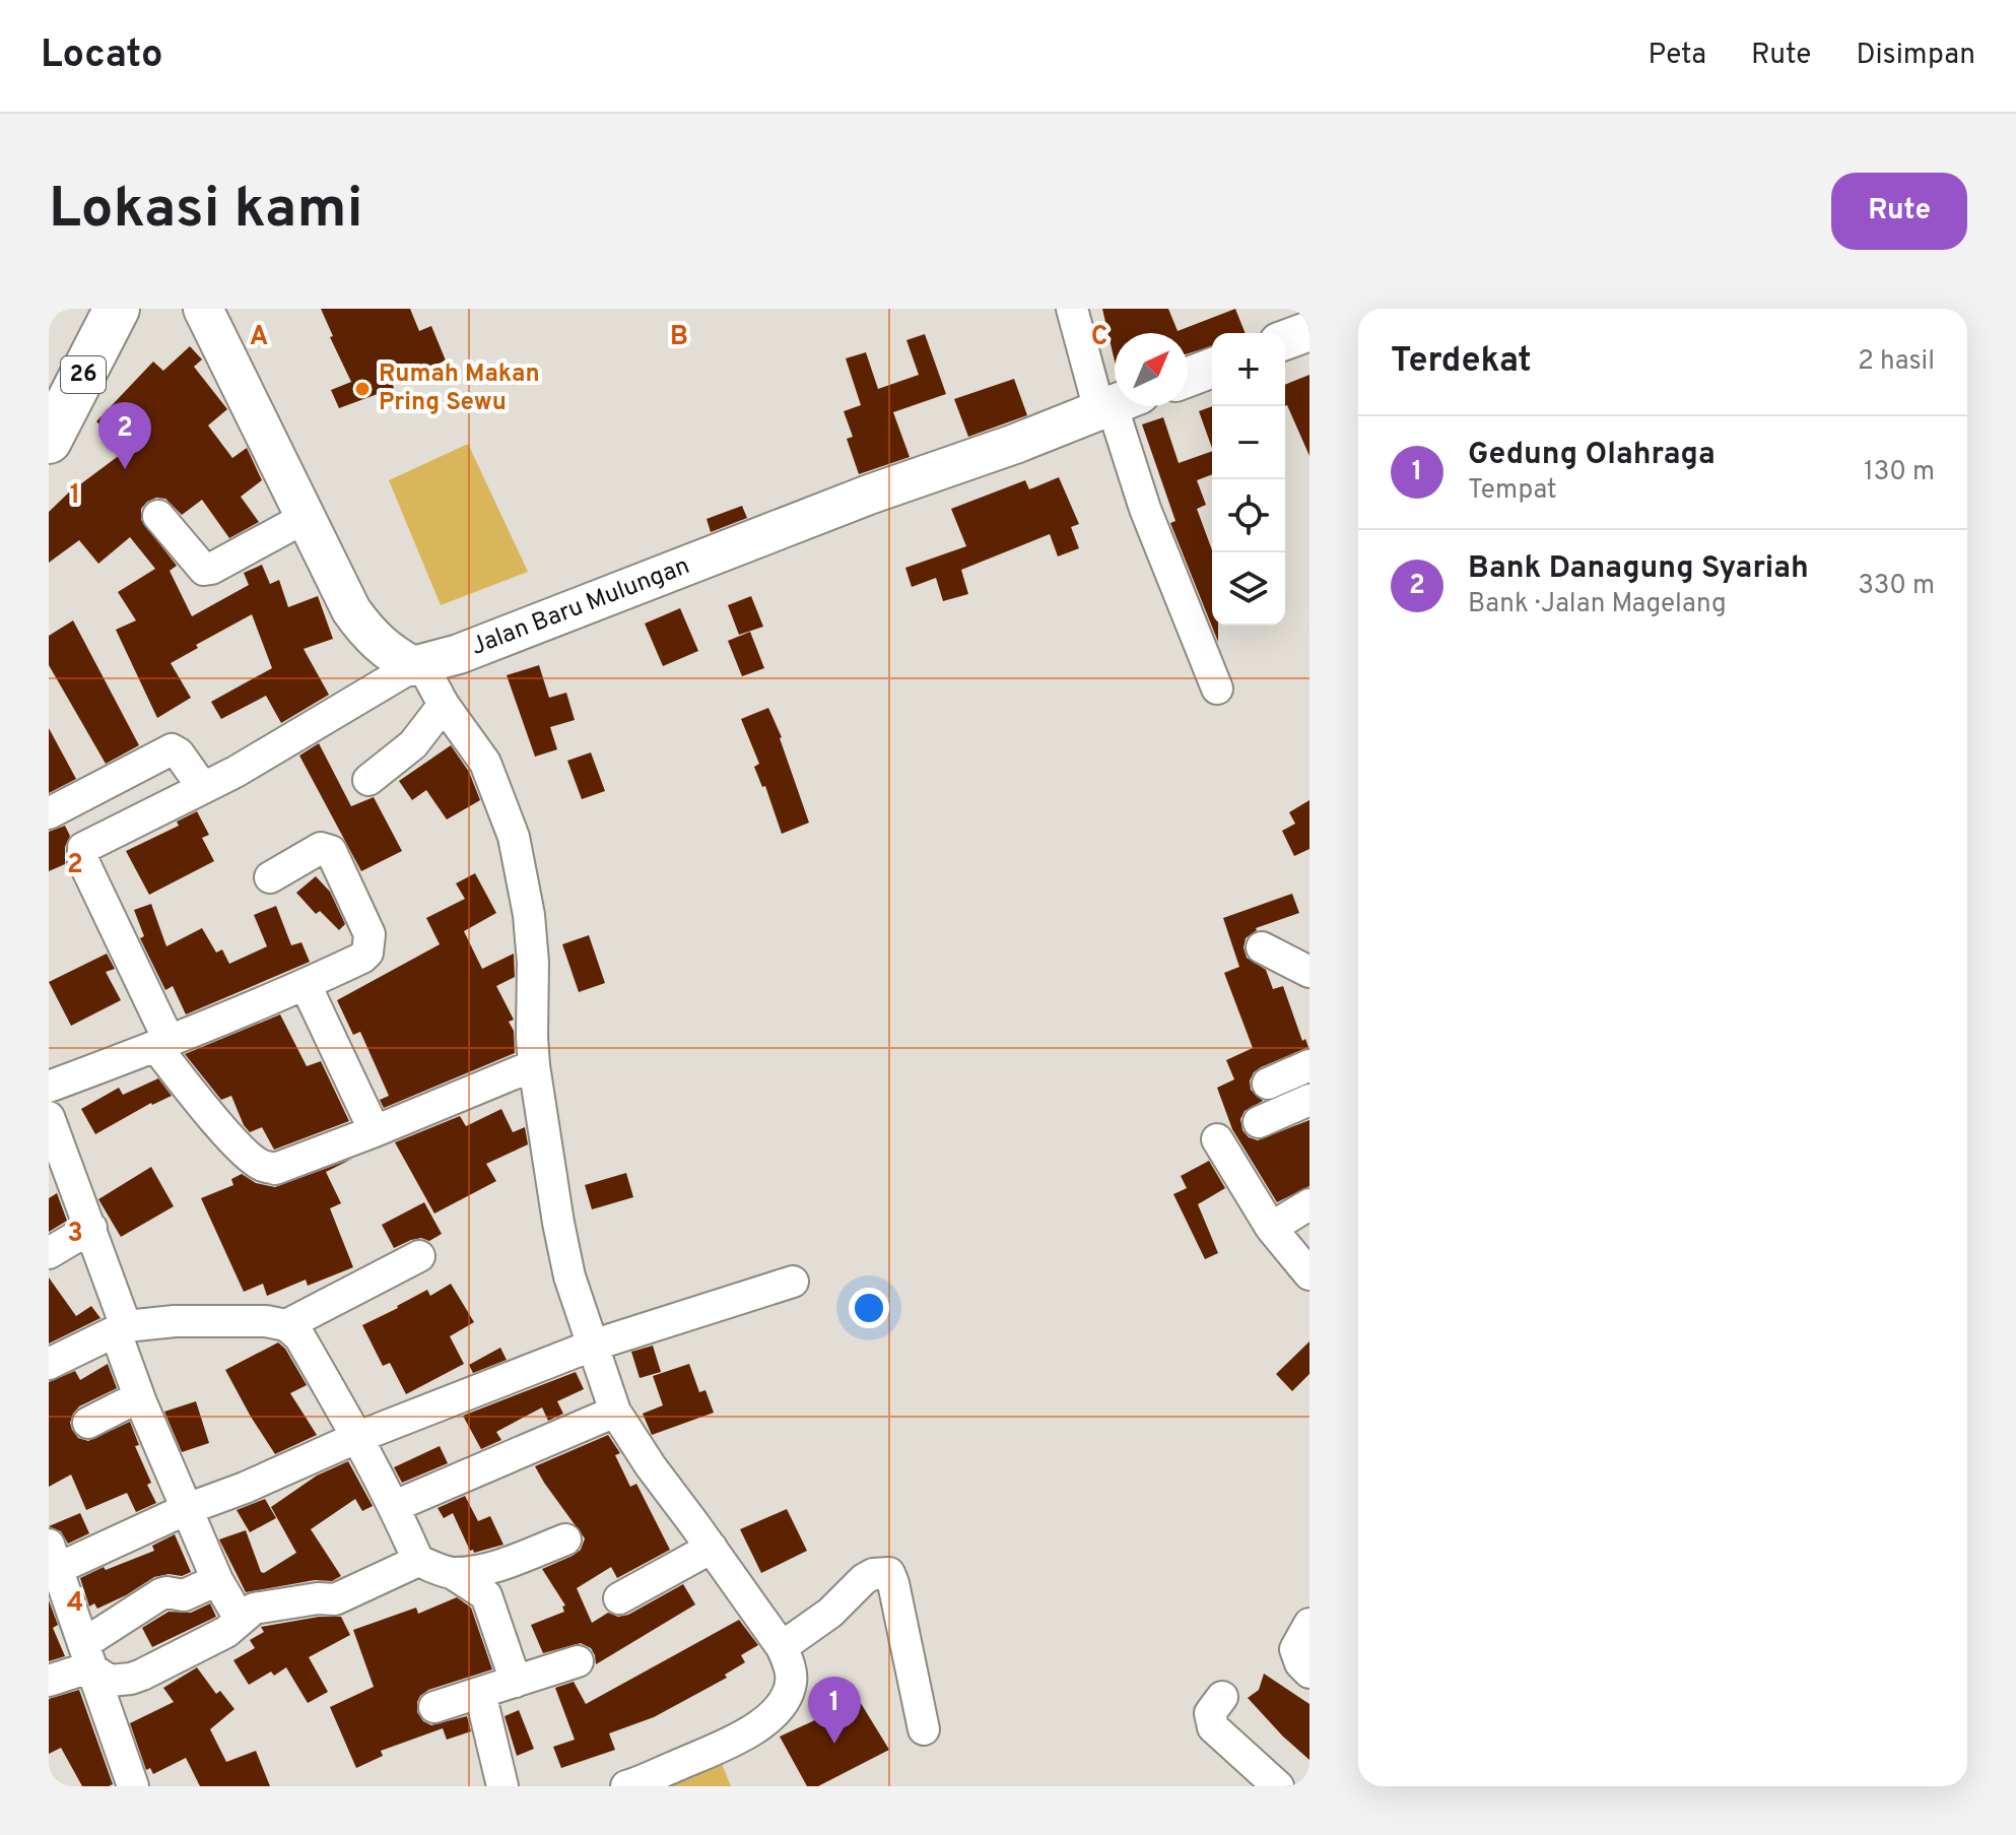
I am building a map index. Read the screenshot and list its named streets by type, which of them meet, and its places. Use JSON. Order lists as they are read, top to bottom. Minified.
{"streets":{"highway":["26"],"main road":["Jalan Baru Mulungan"]},"places":["Rumah Makan Pring Sewu"],"north":"top right","page":{"header":"Locato","nav":["Peta","Rute","Disimpan"],"buttons":"Rute","title":"Lokasi kami","heading":["Terdekat","2 hasil"],"map_buttons":["+","−"],"pins":["2","1"],"list":[{"mark":"1","name":"Gedung Olahraga","note":"Tempat","value":"130 m"},{"mark":"2","name":"Bank Danagung Syariah","note":"Bank · Jalan Magelang","value":"330 m"}]},"grid":{"columns":["A","B","C"],"rows":["1","2","3","4"]}}
